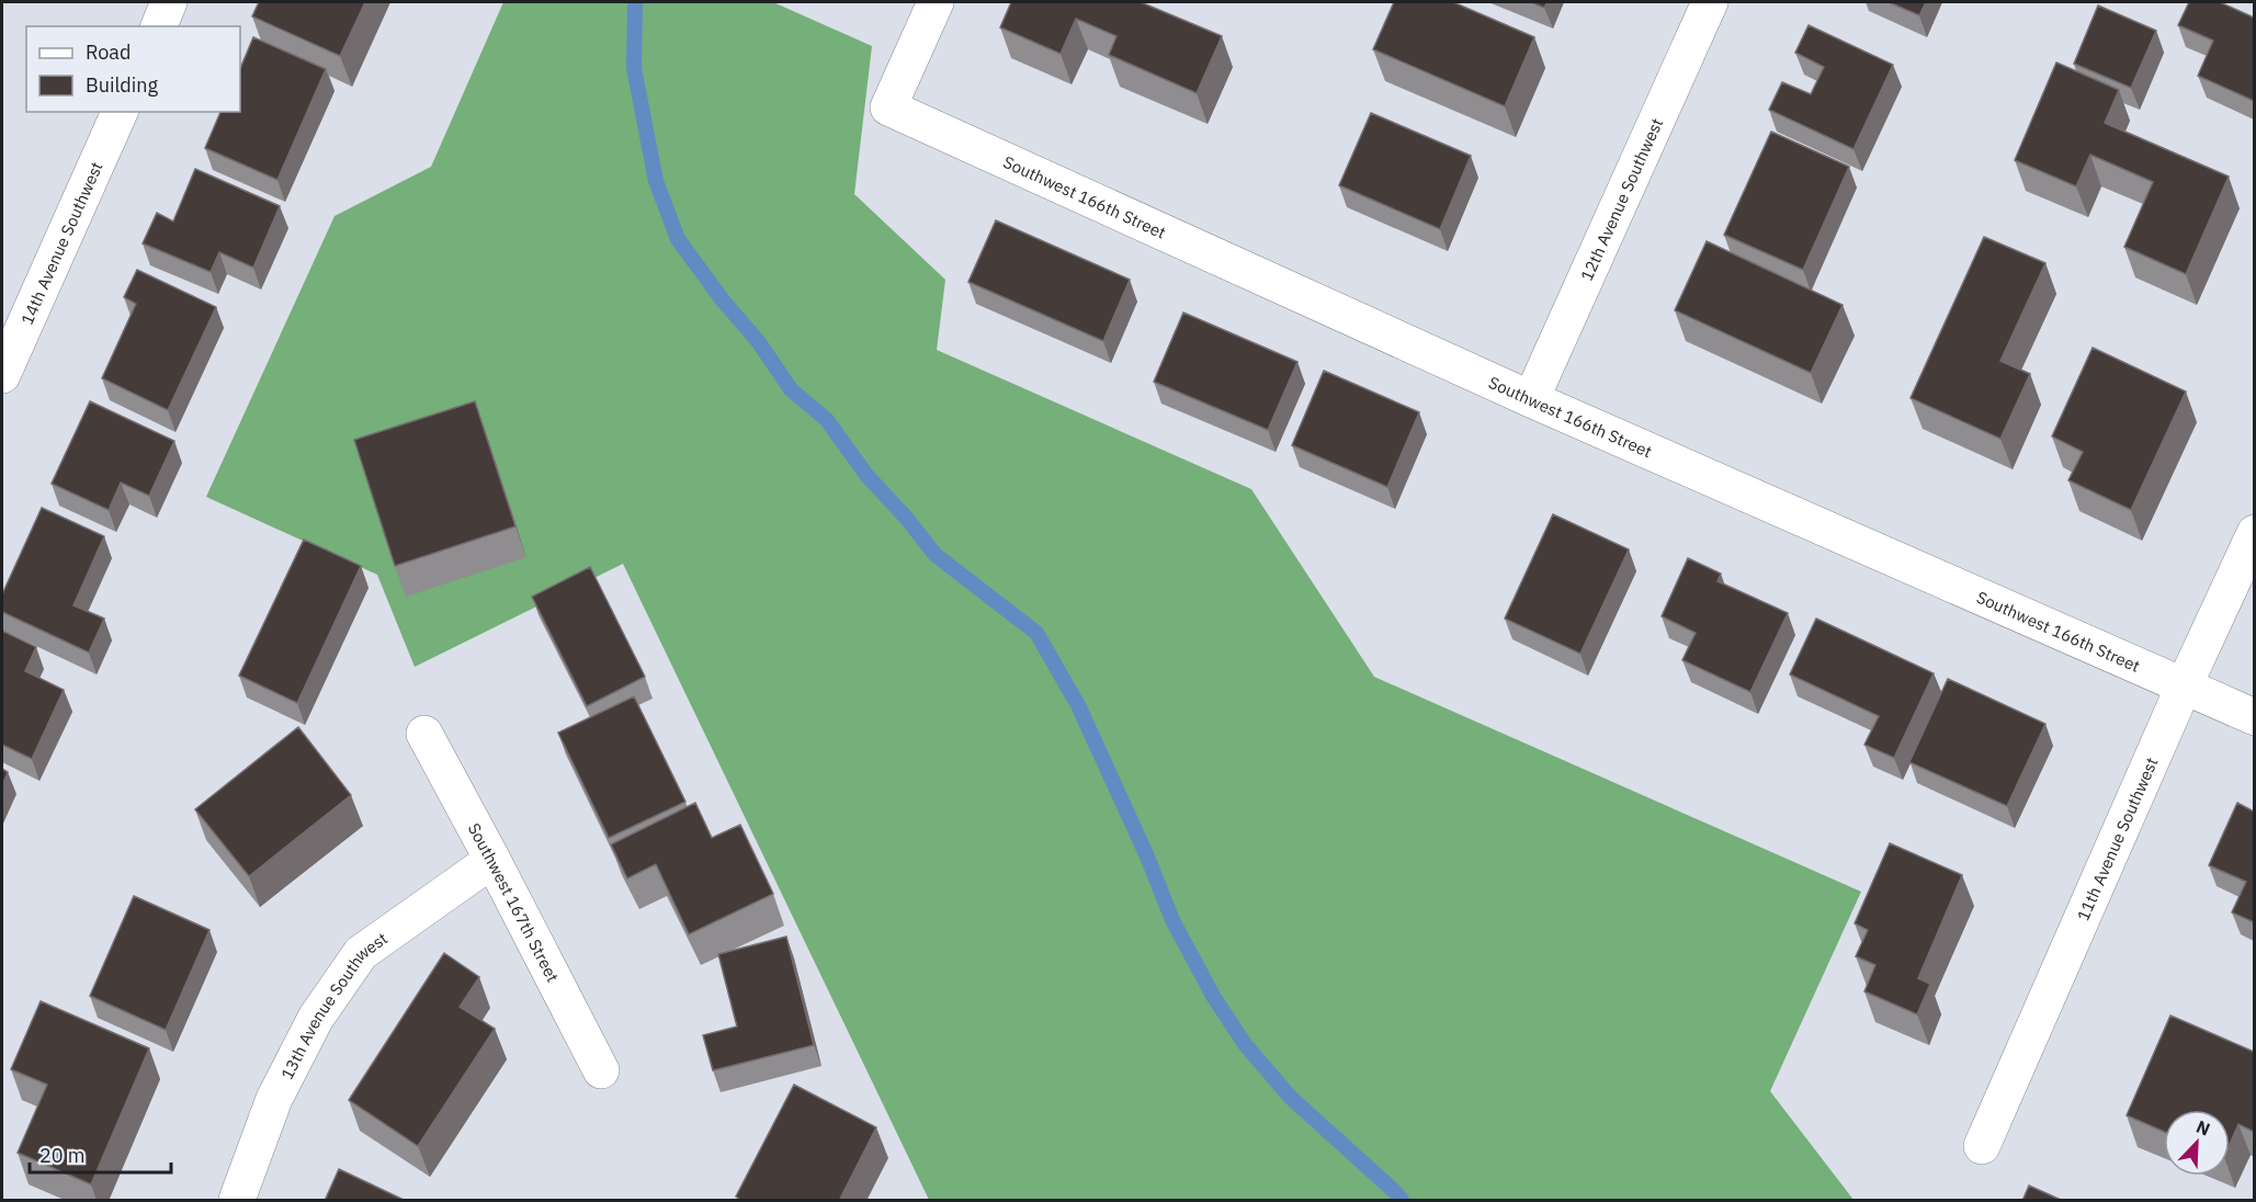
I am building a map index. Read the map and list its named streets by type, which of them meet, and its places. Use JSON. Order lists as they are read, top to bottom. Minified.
{"streets":{"street":["Southwest 166th Street","12th Avenue Southwest","14th Avenue Southwest","11th Avenue Southwest","Southwest 167th Street","13th Avenue Southwest"]},"crossings":[["Southwest 166th Street","12th Avenue Southwest"],["Southwest 166th Street","11th Avenue Southwest"],["Southwest 167th Street","13th Avenue Southwest"]],"legend":["Road","Building"],"scale_bar":"20 m","north":"top right"}
